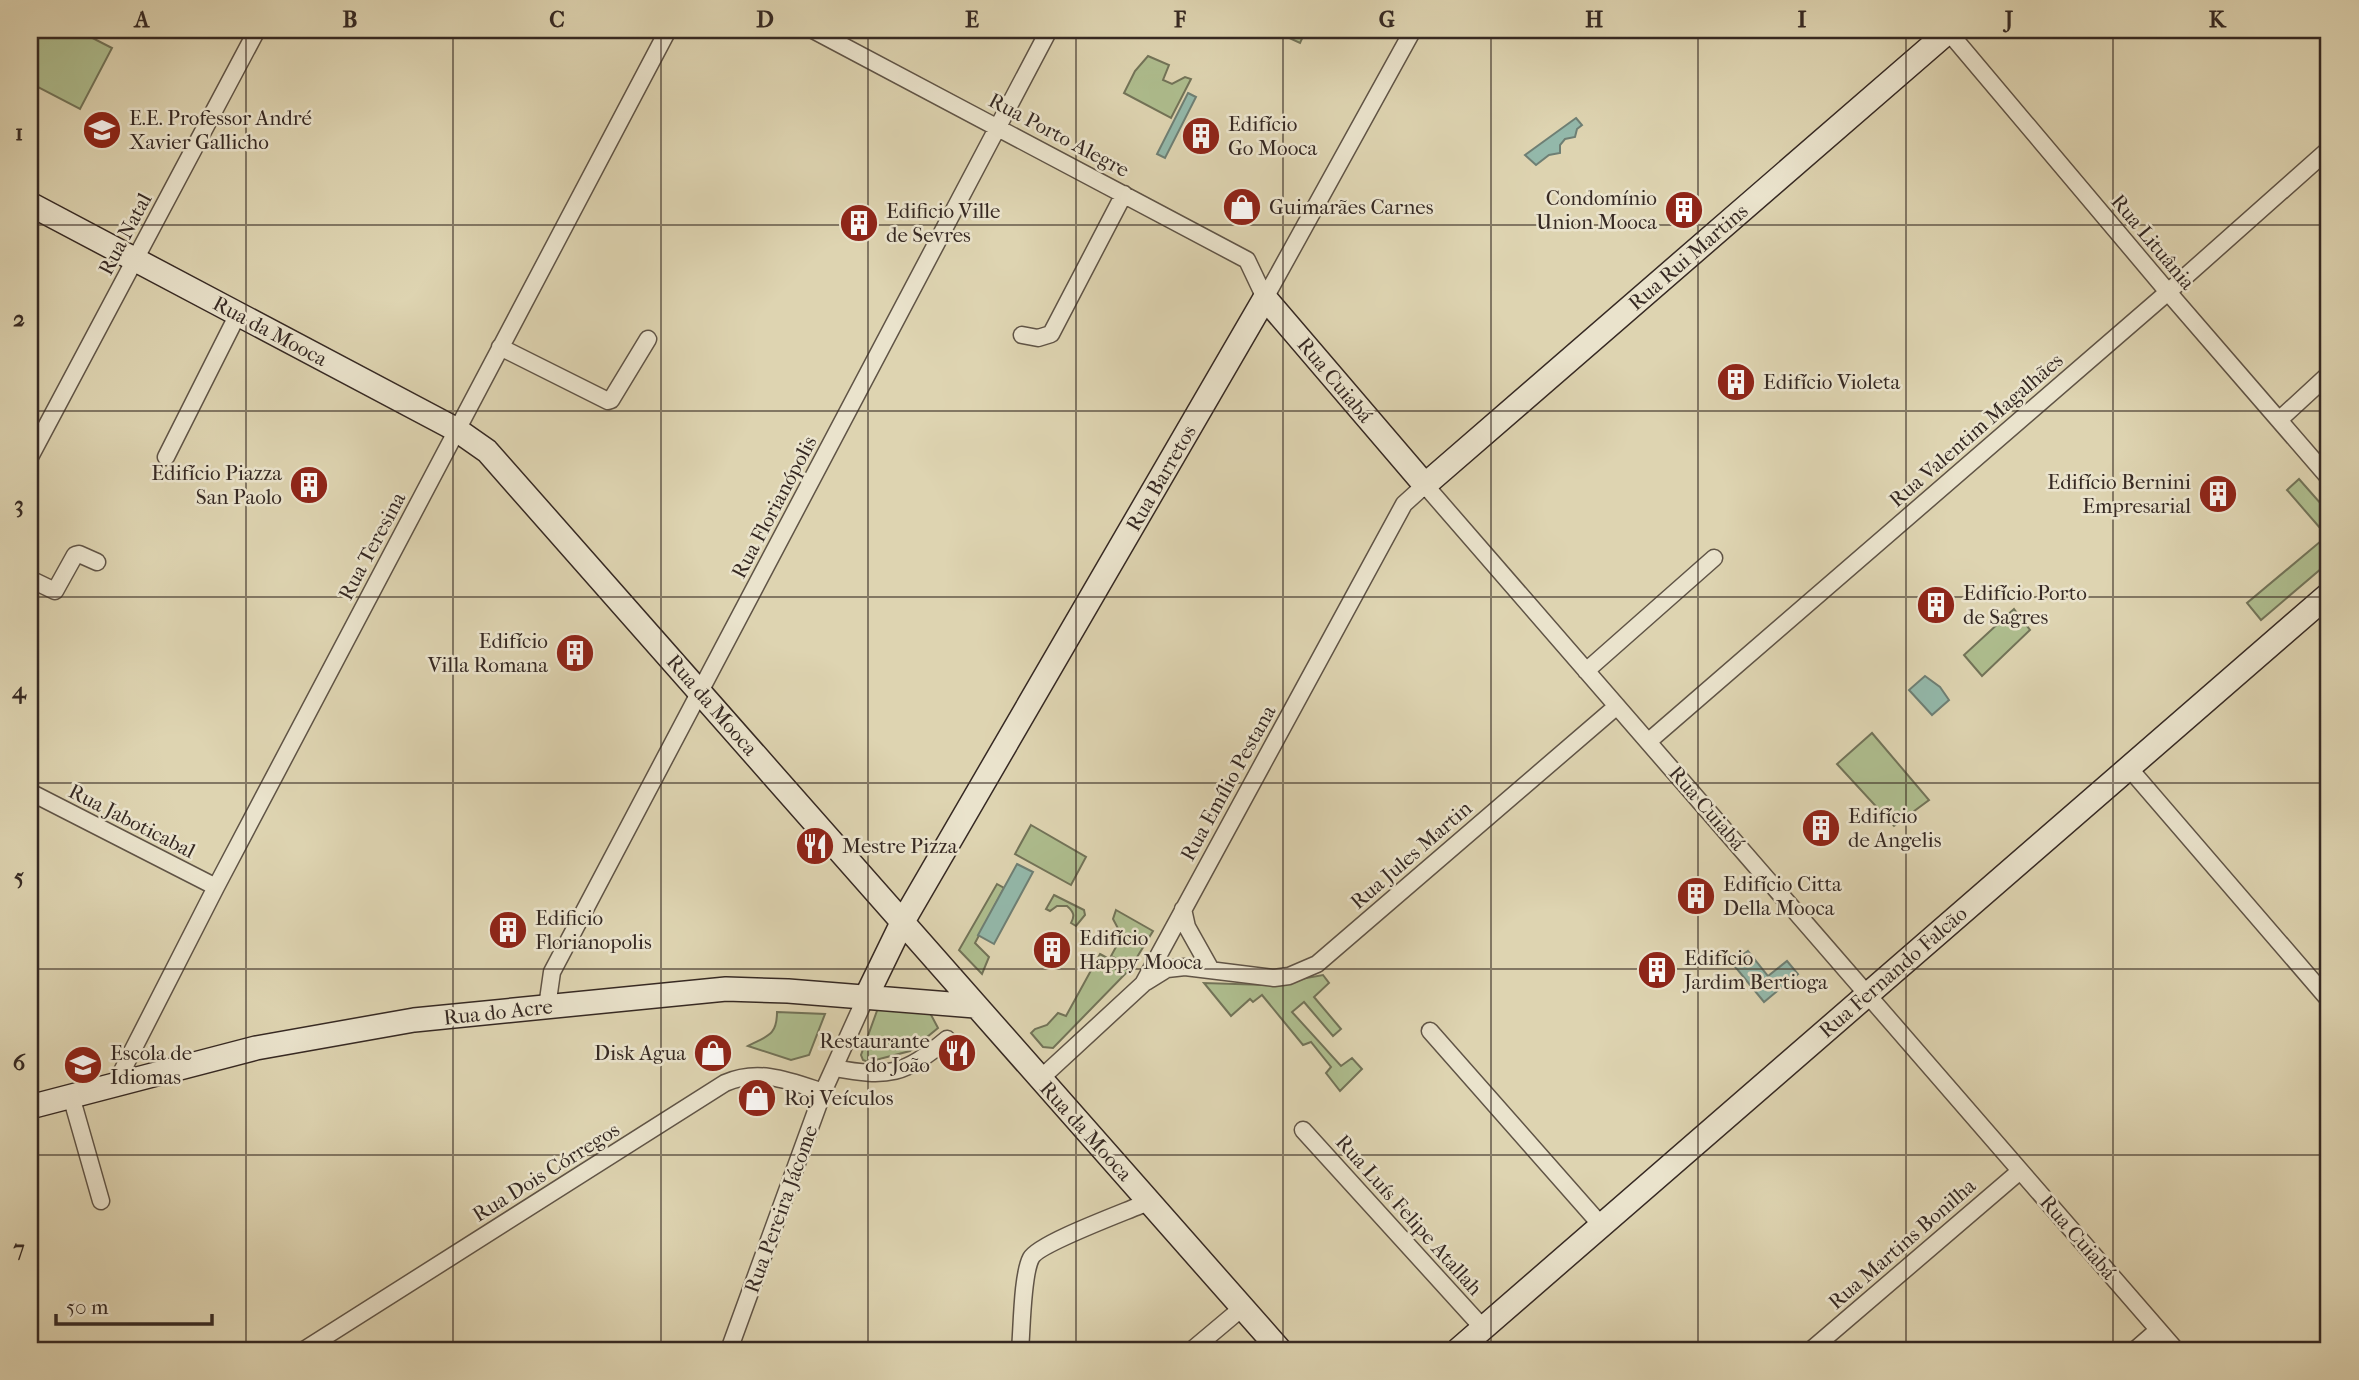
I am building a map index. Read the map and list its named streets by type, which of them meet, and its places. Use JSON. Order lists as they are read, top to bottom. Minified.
{"streets":{"main road":["Rua Rui Martins","Rua da Mooca","Rua Cuiabá","Rua Barretos","Rua Fernando Falcão","Rua do Acre","Rua Pereira Jácome"],"street":["Rua Porto Alegre","Rua Natal","Rua Lituânia","Rua Valentim Magalhães","Rua Florianópolis","Rua Teresina","Rua Emílio Pestana","Rua Jaboticabal","Rua Jules Martin","Rua Dois Córregos","Rua Luís Felipe Atallah","Rua Martins Bonilha"]},"crossings":[["Rua Porto Alegre","Rua Cuiabá"],["Rua Porto Alegre","Rua Barretos"],["Rua Porto Alegre","Rua Florianópolis"],["Rua Natal","Rua da Mooca"],["Rua Lituânia","Rua Rui Martins"],["Rua Lituânia","Rua Valentim Magalhães"],["Rua Rui Martins","Rua Cuiabá"],["Rua Rui Martins","Rua Emílio Pestana"],["Rua da Mooca","Rua Barretos"],["Rua da Mooca","Rua Florianópolis"],["Rua da Mooca","Rua Teresina"],["Rua da Mooca","Rua Emílio Pestana"],["Rua da Mooca","Rua do Acre"],["Rua da Mooca","Rua Pereira Jácome"],["Rua Cuiabá","Rua Valentim Magalhães"],["Rua Cuiabá","Rua Barretos"],["Rua Cuiabá","Rua Emílio Pestana"],["Rua Cuiabá","Rua Jules Martin"],["Rua Cuiabá","Rua Fernando Falcão"],["Rua Cuiabá","Rua Martins Bonilha"],["Rua Barretos","Rua Pereira Jácome"],["Rua Florianópolis","Rua do Acre"],["Rua Teresina","Rua Jaboticabal"],["Rua Teresina","Rua do Acre"],["Rua Emílio Pestana","Rua Jules Martin"],["Rua Fernando Falcão","Rua Luís Felipe Atallah"],["Rua do Acre","Rua Pereira Jácome"],["Rua Dois Córregos","Rua Pereira Jácome"]],"places":{"school or university":["E.E. Professor André Xavier Gallicho","Escola de Idiomas"],"building":["Edifício Go Mooca","Condomínio Union Mooca","Edificio Ville de Sevres","Edifício Violeta","Edifício Piazza San Paolo","Edifício Bernini Empresarial","Edifício Porto de Sagres","Edifício Villa Romana","Edifício de Angelis","Edifício Citta Della Mooca","Edificio Florianopolis","Edifício Happy Mooca","Edifício Jardim Bertioga"],"shop":["Guimarães Carnes","Disk Agua","Roj Veículos"],"restaurant":["Mestre Pizza","Restaurante do João"]},"scale_bar":"50 m","grid":{"columns":["A","B","C","D","E","F","G","H","I","J","K"],"rows":["1","2","3","4","5","6","7"]}}
